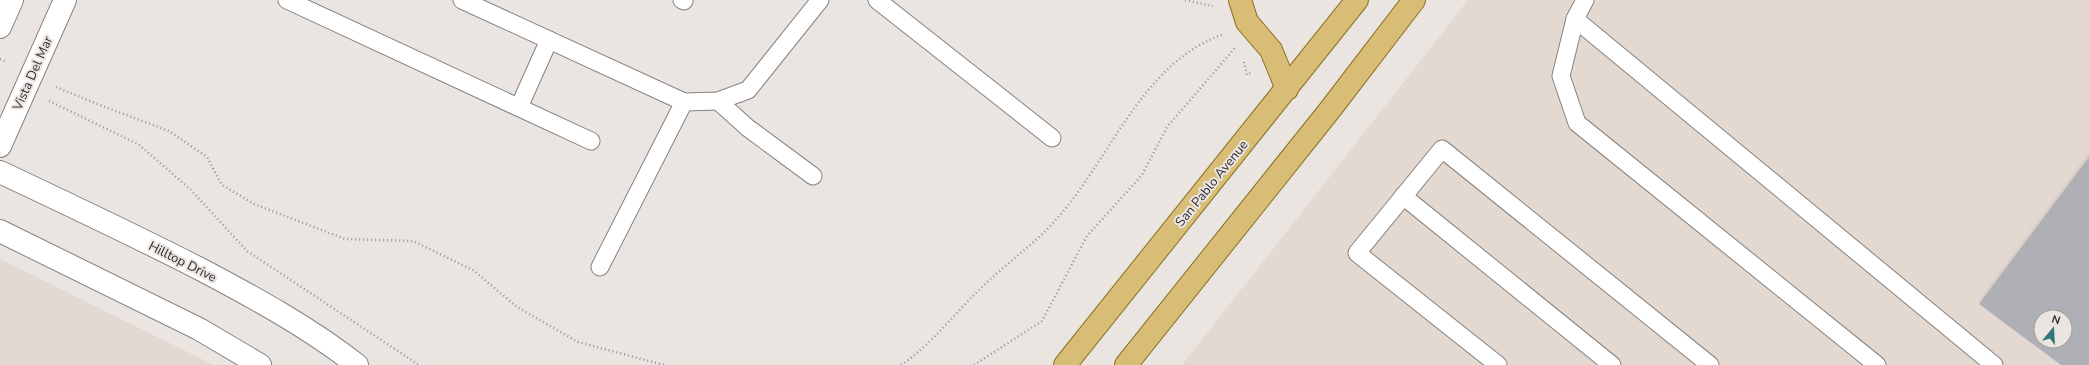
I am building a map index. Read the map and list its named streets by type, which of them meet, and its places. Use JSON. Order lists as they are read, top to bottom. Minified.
{"streets":{"main road":["Vista Del Mar","San Pablo Avenue","Hilltop Drive"]},"north":"top"}
